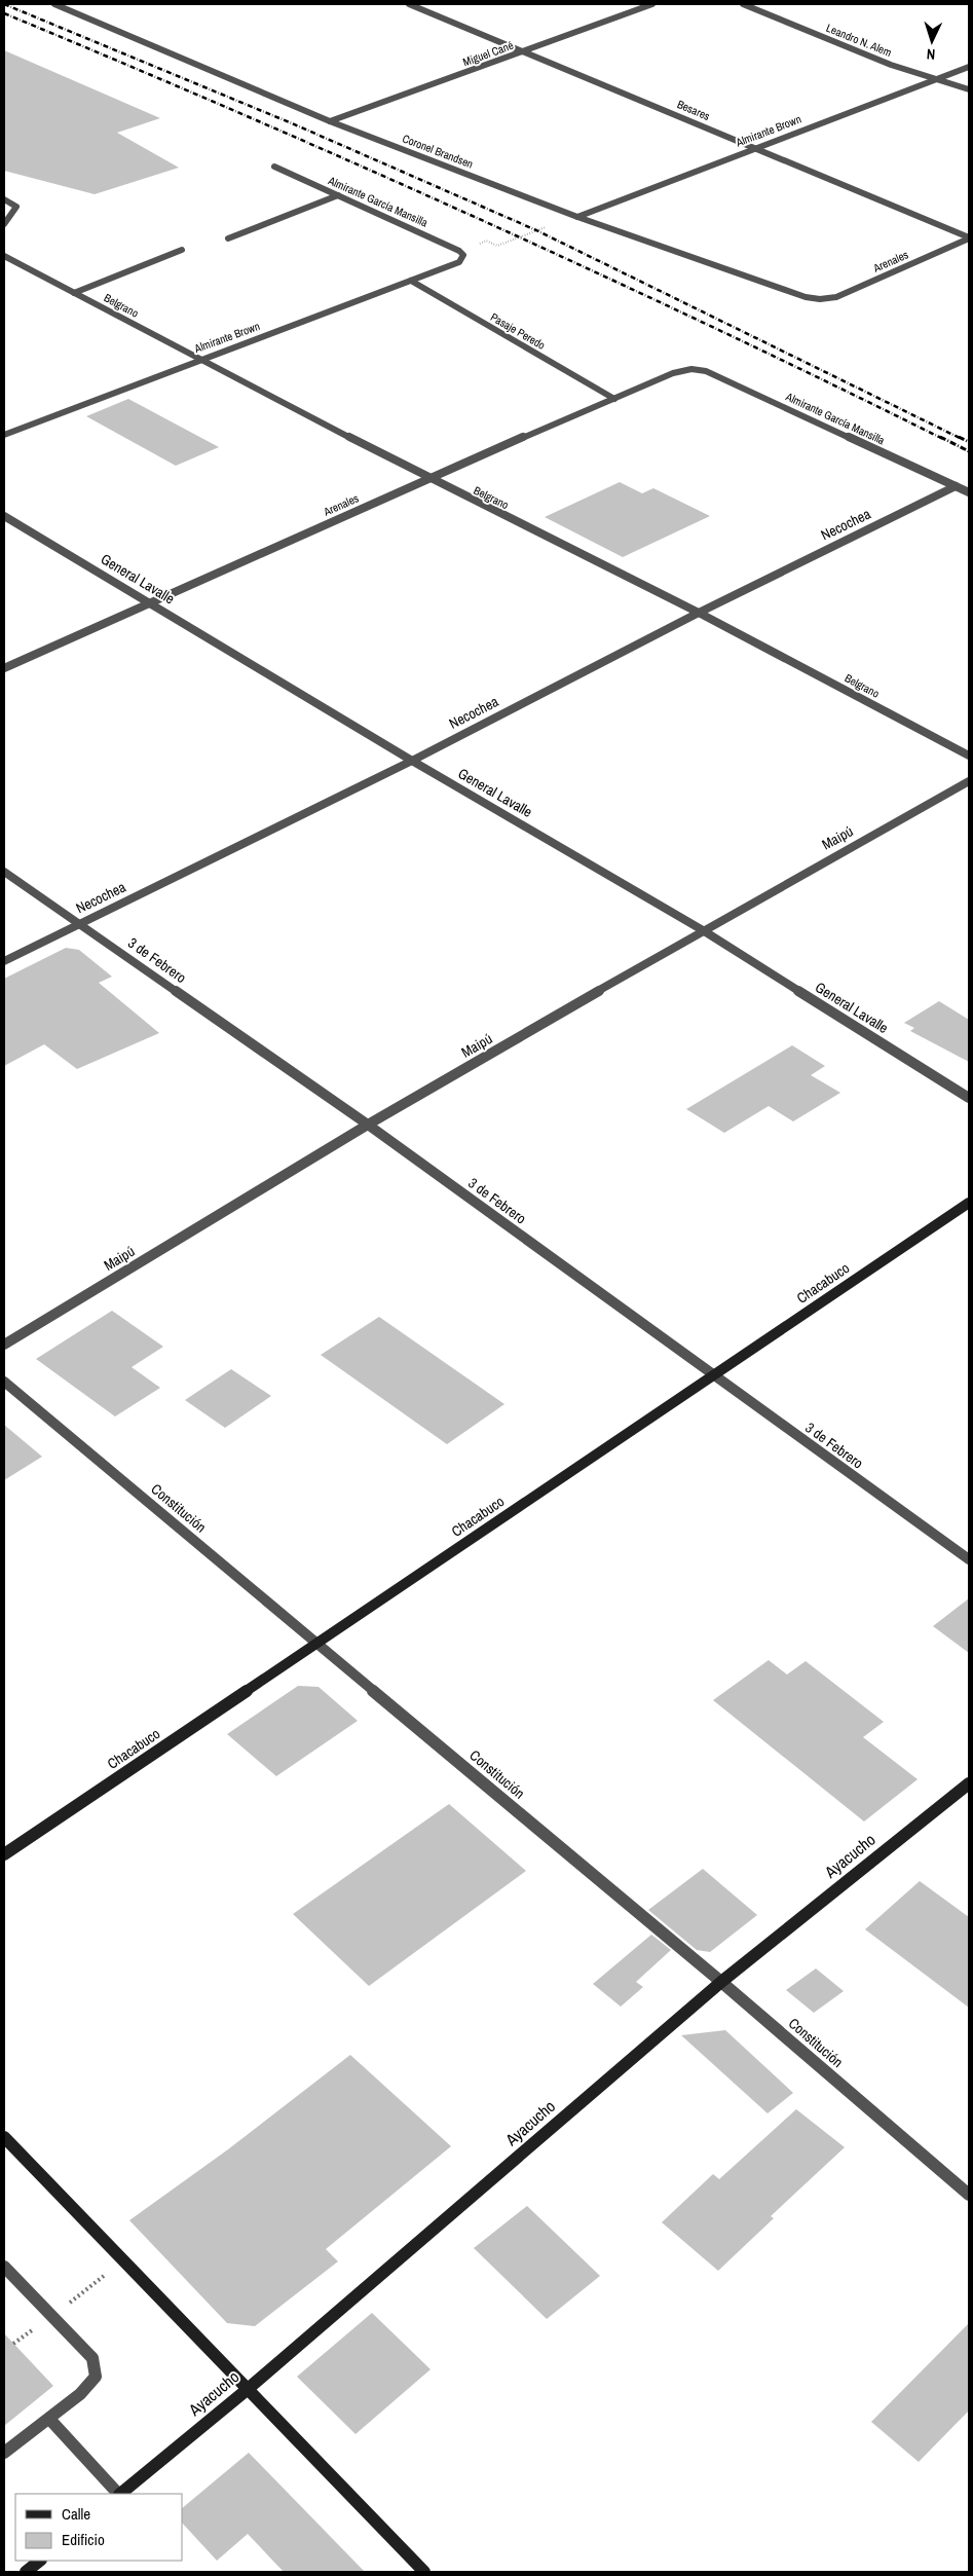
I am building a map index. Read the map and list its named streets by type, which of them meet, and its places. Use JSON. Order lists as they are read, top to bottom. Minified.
{"streets":{"street":["Leandro N. Alem","Miguel Cané","Besares","Almirante Brown","Coronel Brandsen","Almirante García Mansilla","Arenales","Belgrano","Pasaje Peredo","Necochea","General Lavalle","Maipú","3 de Febrero","Chacabuco","Constitución","Ayacucho"]},"crossings":[["Leandro N. Alem","Almirante Brown"],["Miguel Cané","Besares"],["Miguel Cané","Coronel Brandsen"],["Besares","Almirante Brown"],["Besares","Arenales"],["Almirante Brown","Coronel Brandsen"],["Almirante Brown","Almirante García Mansilla"],["Almirante Brown","Belgrano"],["Almirante Brown","Pasaje Peredo"],["Coronel Brandsen","Arenales"],["Almirante García Mansilla","Arenales"],["Almirante García Mansilla","Necochea"],["Arenales","Belgrano"],["Arenales","Pasaje Peredo"],["Arenales","General Lavalle"],["Belgrano","Necochea"],["Necochea","General Lavalle"],["Necochea","3 de Febrero"],["General Lavalle","Maipú"],["Maipú","3 de Febrero"],["3 de Febrero","Chacabuco"],["Chacabuco","Constitución"],["Constitución","Ayacucho"]],"legend":["Calle","Edificio"],"north":"bottom"}
